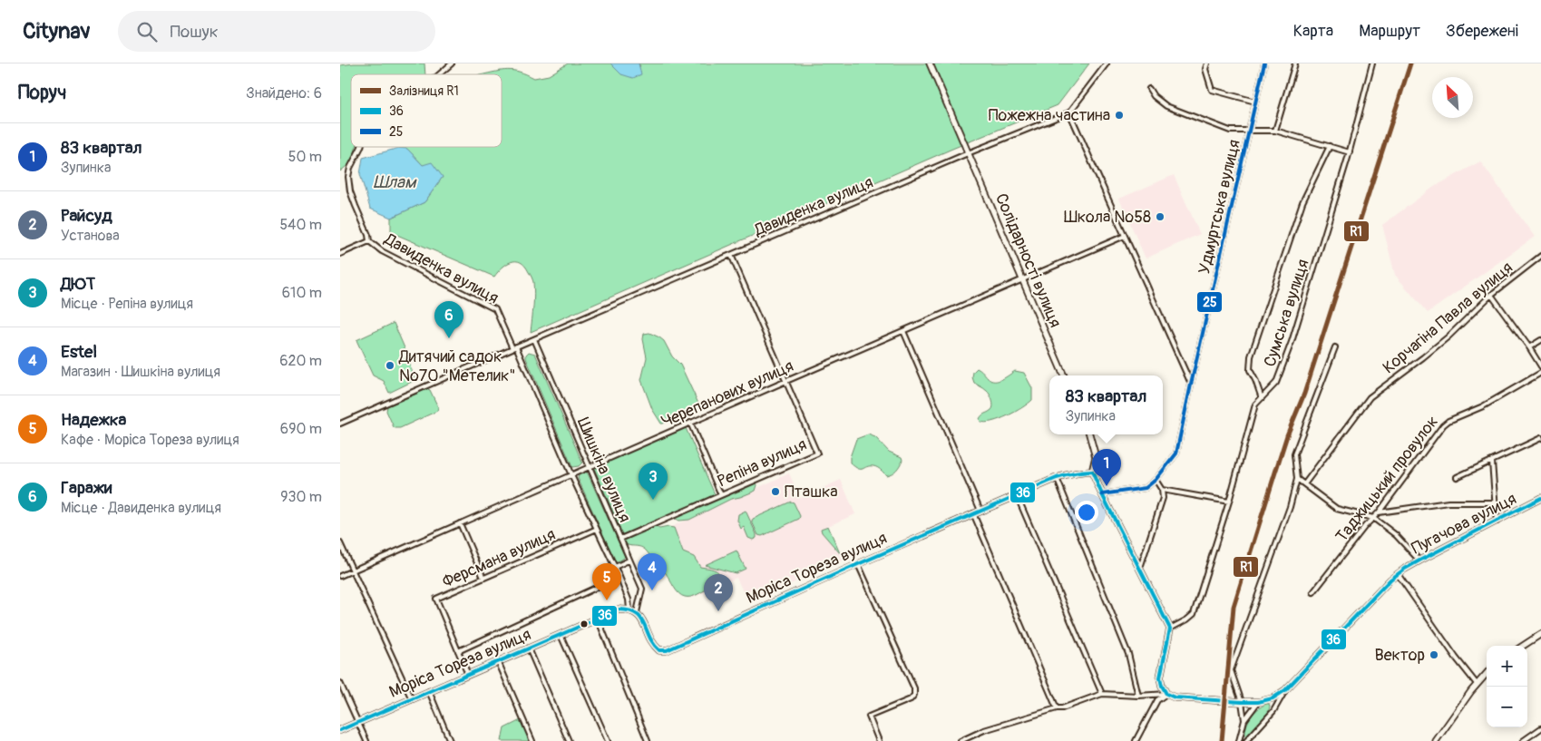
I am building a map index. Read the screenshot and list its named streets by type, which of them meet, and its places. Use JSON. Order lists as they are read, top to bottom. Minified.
{"streets":{"street":["Давиденка вулиця","Удмуртська вулиця","Солідарності вулиця","Сумська вулиця","Корчагіна Павла вулиця","Черепанових вулиця","Репiна вулиця","Шишкiна вулиця","Таджицький провулок","Пугачова вулиця","Ферсмана вулиця","Моріса Тореза вулиця"]},"crossings":[["Давиденка вулиця","Солідарності вулиця"],["Давиденка вулиця","Репiна вулиця"],["Давиденка вулиця","Шишкiна вулиця"],["Солідарності вулиця","Черепанових вулиця"],["Черепанових вулиця","Репiна вулиця"],["Черепанових вулиця","Шишкiна вулиця"],["Репiна вулиця","Шишкiна вулиця"],["Шишкiна вулиця","Моріса Тореза вулиця"],["Ферсмана вулиця","Моріса Тореза вулиця"]],"water":["Шлам"],"places":["Пожежна частина","Школа №58","Дитячий садок №70 \"Метелик\"","Пташка","Вектор"],"lines":["rail line R1","transit line 25","transit line 36"],"legend":["Залізниця R1","36","25"],"north":"top left","page":{"header":"Citynav","search":"Пошук","nav":["Карта","Маршрут","Збережені"],"heading":["Поруч","Знайдено: 6"],"list":[{"mark":"1","name":"83 квартал","note":"Зупинка","value":"50 m"},{"mark":"2","name":"Райсуд","note":"Установа","value":"540 m"},{"mark":"3","name":"ДЮТ","note":"Місце · Репiна вулиця","value":"610 m"},{"mark":"4","name":"Estel","note":"Магазин · Шишкiна вулиця","value":"620 m"},{"mark":"5","name":"Надежка","note":"Кафе · Моріса Тореза вулиця","value":"690 m"},{"mark":"6","name":"Гаражи","note":"Місце · Давиденка вулиця","value":"930 m"}],"pins":["6","1","3","4","5","2"],"popup":["83 квартал","Зупинка"],"map_buttons":["+","−"]}}
